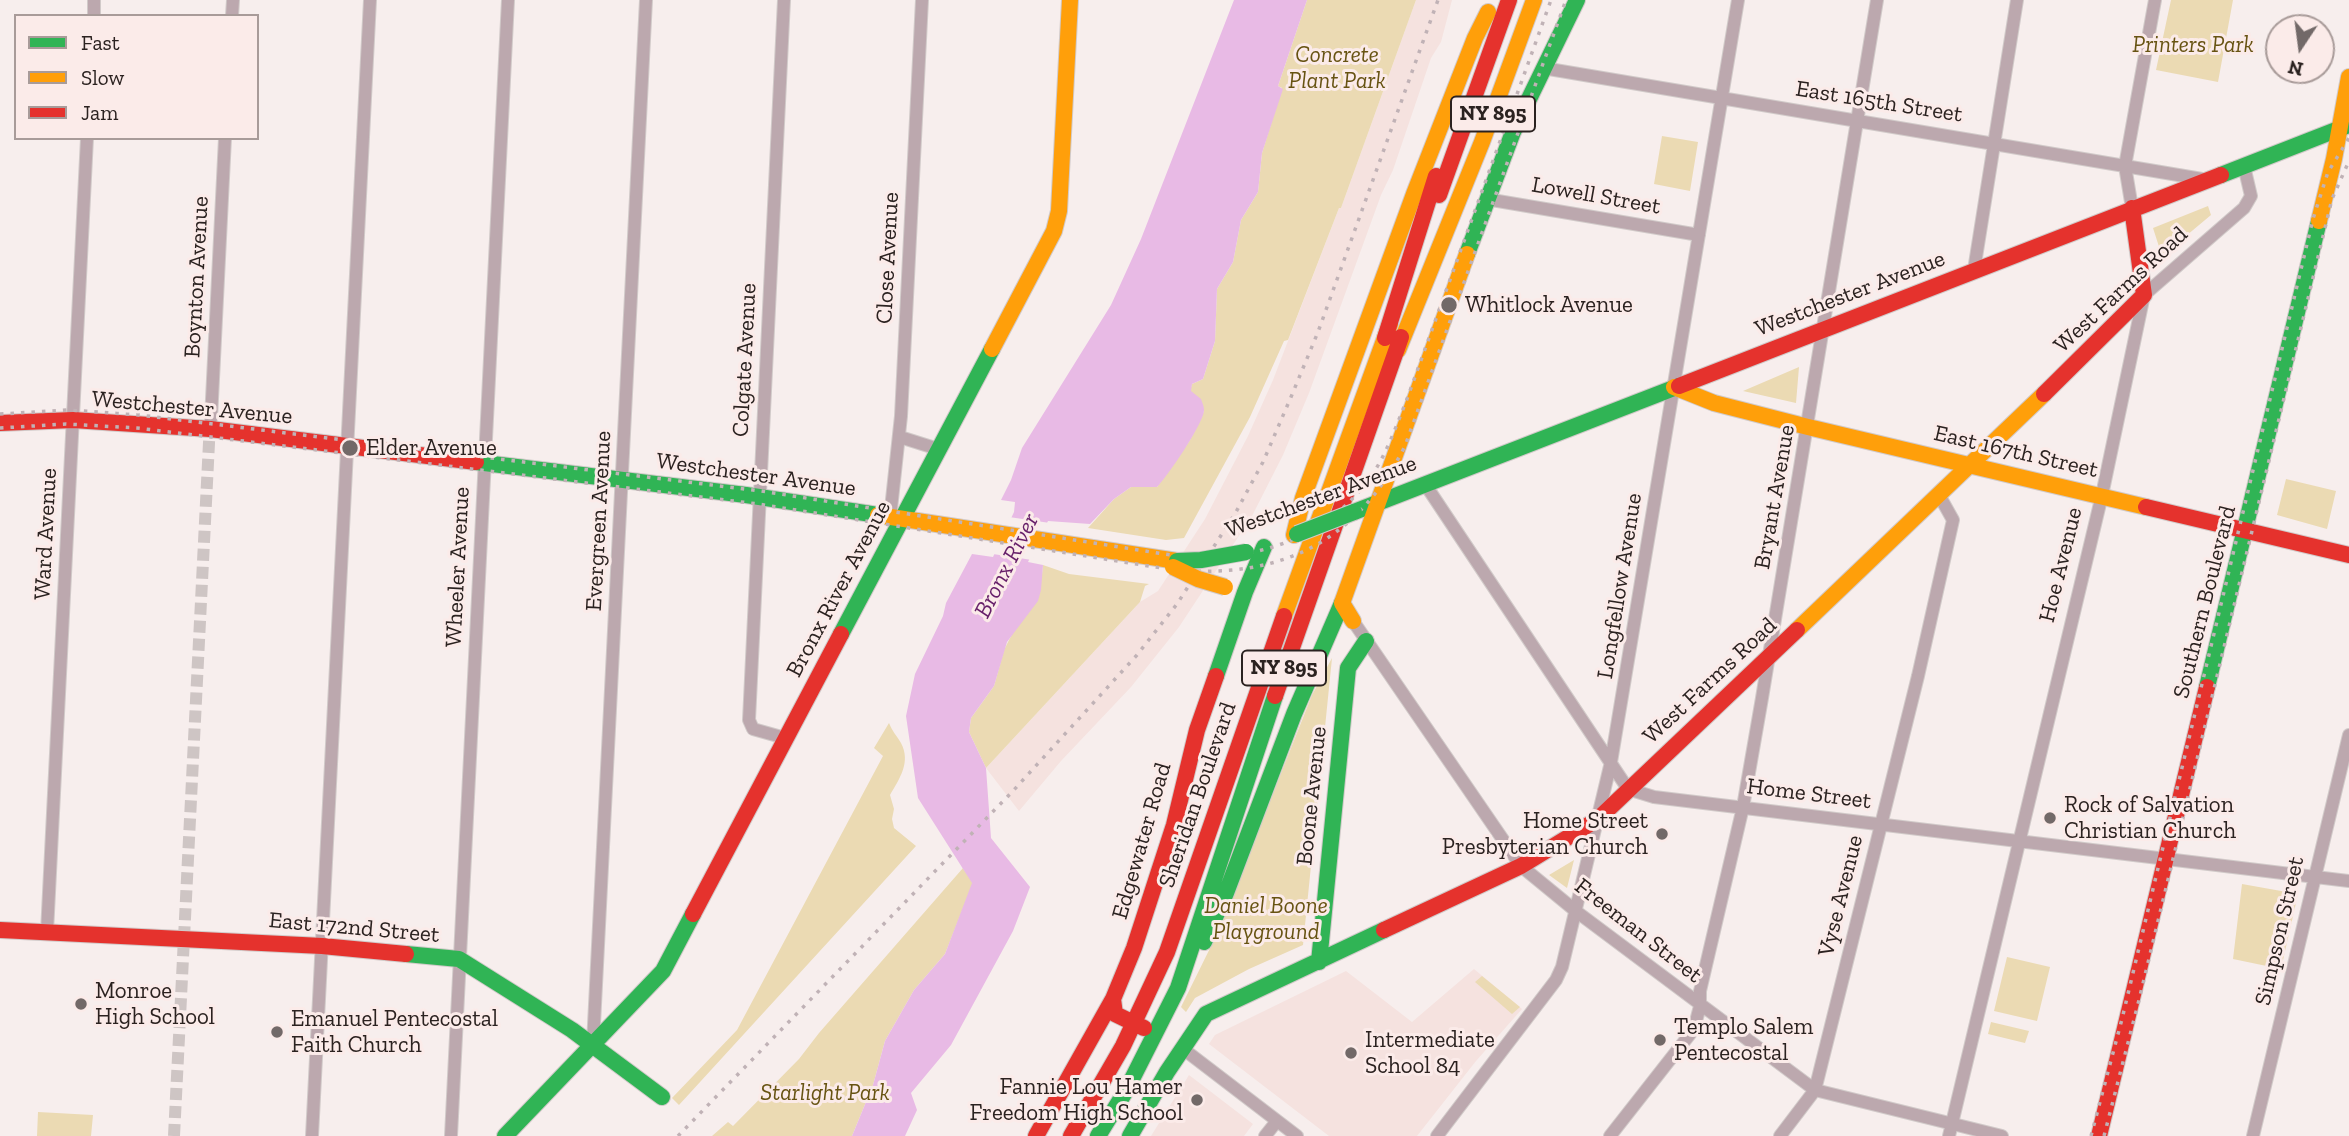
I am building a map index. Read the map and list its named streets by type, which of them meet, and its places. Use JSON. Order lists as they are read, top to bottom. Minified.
{"streets":{"main road":["NY 895","West Farms Road","Westchester Avenue","East 167th Street","Hoe Avenue","Bronx River Avenue","Southern Boulevard","Sheridan Boulevard","Boone Avenue","Edgewater Road","East 172nd Street"],"street":["East 165th Street","Lowell Street","Close Avenue","Boynton Avenue","Colgate Avenue","Bryant Avenue","Evergreen Avenue","Ward Avenue","Wheeler Avenue","Longfellow Avenue","Home Street","Vyse Avenue","Freeman Street","Simpson Street"]},"crossings":[["East 165th Street","Westchester Avenue"],["East 165th Street","Bryant Avenue"],["East 165th Street","Hoe Avenue"],["East 165th Street","Longfellow Avenue"],["NY 895","Sheridan Boulevard"],["Lowell Street","Longfellow Avenue"],["Close Avenue","Westchester Avenue"],["Close Avenue","Bronx River Avenue"],["West Farms Road","Westchester Avenue"],["West Farms Road","East 167th Street"],["West Farms Road","Bryant Avenue"],["West Farms Road","Hoe Avenue"],["West Farms Road","Longfellow Avenue"],["West Farms Road","Home Street"],["West Farms Road","Boone Avenue"],["West Farms Road","Vyse Avenue"],["West Farms Road","Freeman Street"],["Westchester Avenue","Colgate Avenue"],["Westchester Avenue","East 167th Street"],["Westchester Avenue","Bryant Avenue"],["Westchester Avenue","Evergreen Avenue"],["Westchester Avenue","Ward Avenue"],["Westchester Avenue","Hoe Avenue"],["Westchester Avenue","Wheeler Avenue"],["Westchester Avenue","Longfellow Avenue"],["Westchester Avenue","Bronx River Avenue"],["Westchester Avenue","Southern Boulevard"],["Westchester Avenue","Edgewater Road"],["Colgate Avenue","Bronx River Avenue"],["East 167th Street","Bryant Avenue"],["East 167th Street","Hoe Avenue"],["East 167th Street","Longfellow Avenue"],["East 167th Street","Southern Boulevard"],["Bryant Avenue","Home Street"],["Bryant Avenue","Freeman Street"],["Evergreen Avenue","Bronx River Avenue"],["Evergreen Avenue","East 172nd Street"],["Ward Avenue","East 172nd Street"],["Hoe Avenue","Home Street"],["Hoe Avenue","Freeman Street"],["Wheeler Avenue","East 172nd Street"],["Longfellow Avenue","Freeman Street"],["Bronx River Avenue","East 172nd Street"],["Southern Boulevard","Home Street"],["Home Street","Vyse Avenue"],["Home Street","Simpson Street"],["Boone Avenue","Freeman Street"],["Vyse Avenue","Freeman Street"]],"water":["Bronx River"],"parks":["Printers Park","Concrete Plant Park","Daniel Boone Playground","Starlight Park"],"places":["Whitlock Avenue","Elder Avenue","Rock of Salvation Christian Church","Home Street Presbyterian Church","Monroe High School","Emanuel Pentecostal Faith Church","Templo Salem Pentecostal","Intermediate School 84","Fannie Lou Hamer Freedom High School"],"legend":["Fast","Slow","Jam"],"north":"bottom"}
